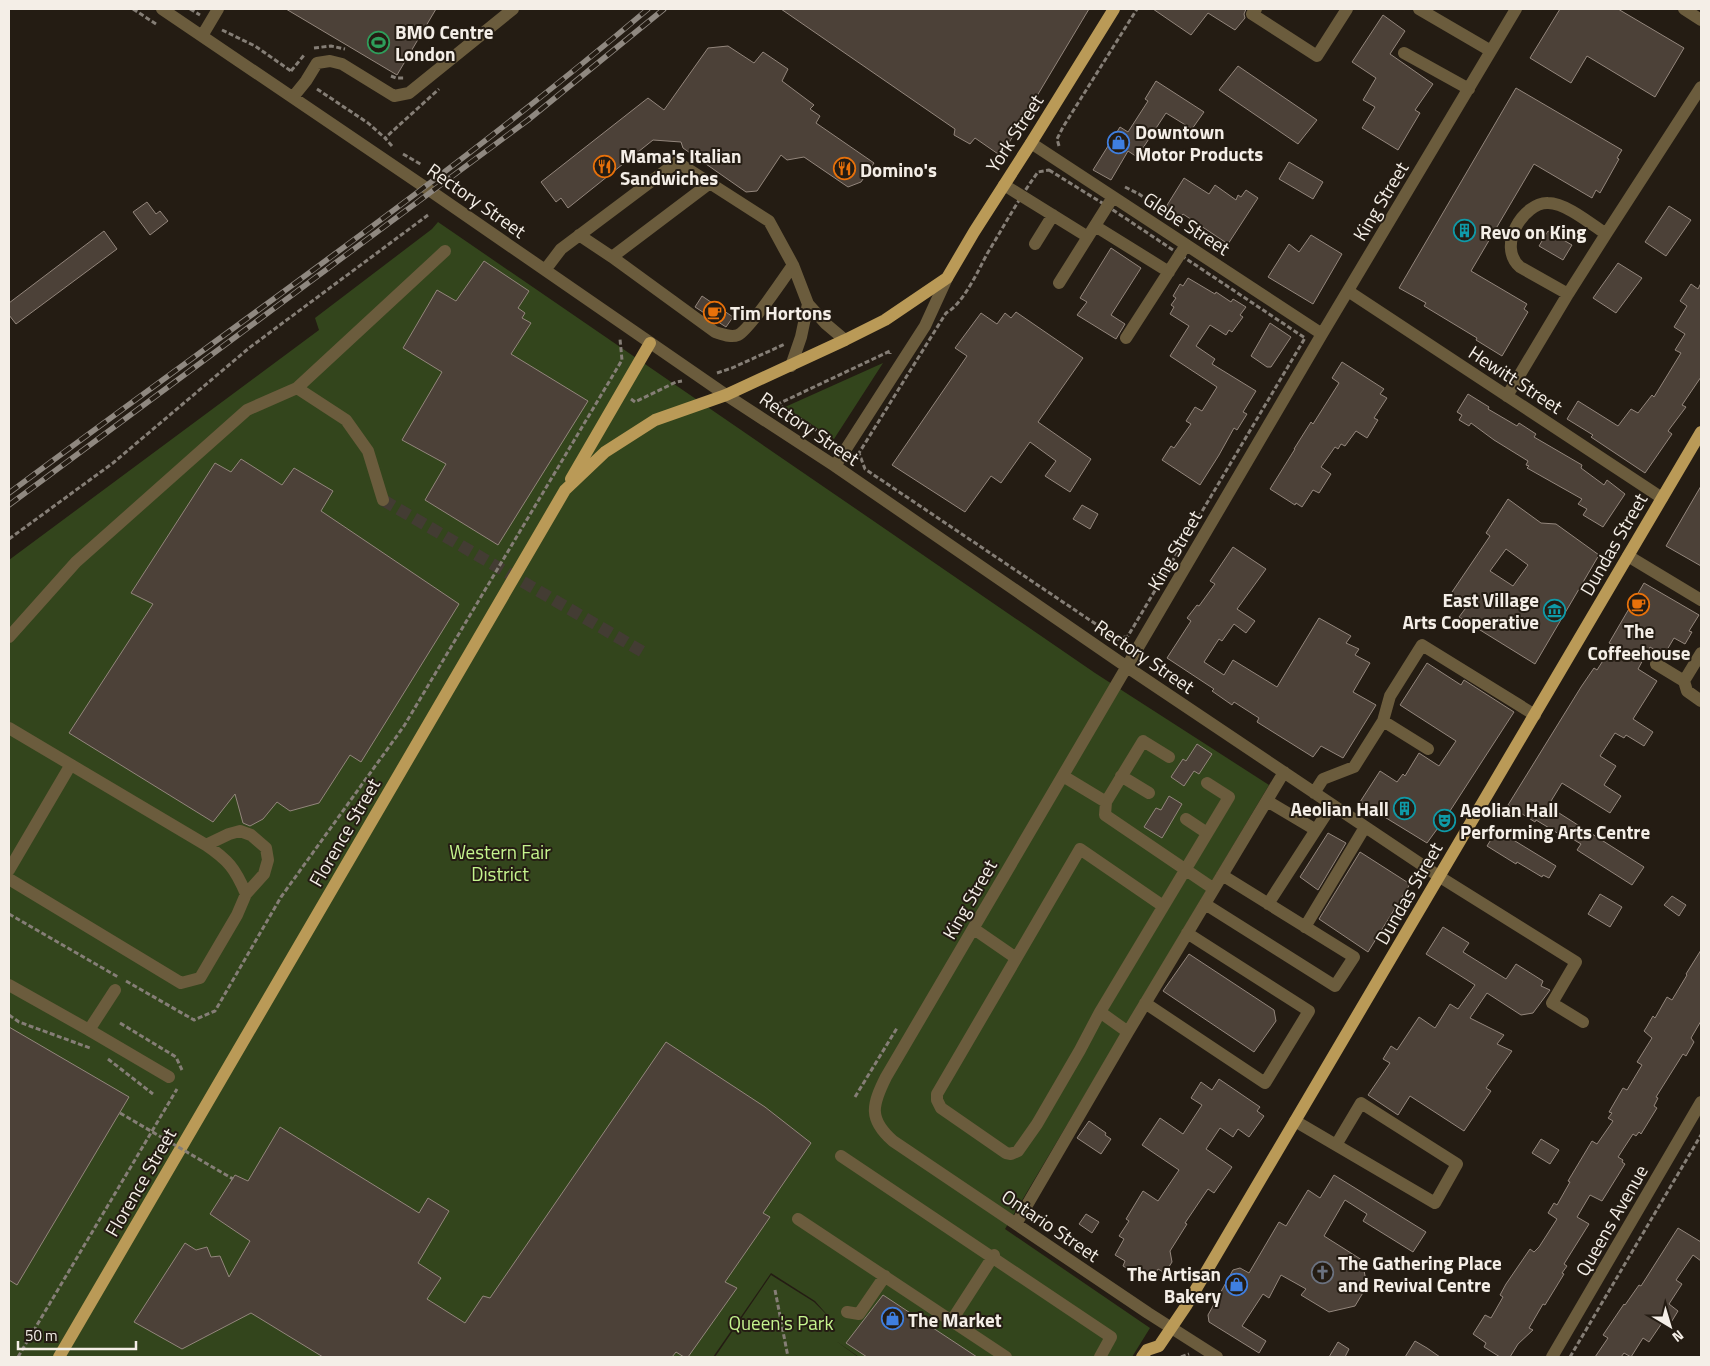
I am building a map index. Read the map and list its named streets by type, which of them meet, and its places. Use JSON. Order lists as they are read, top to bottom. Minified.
{"streets":{"main road":["York Street","Dundas Street","Florence Street"],"street":["Rectory Street","King Street","Glebe Street","Hewitt Street","Queens Avenue","Ontario Street"]},"crossings":[["York Street","Rectory Street"],["York Street","Glebe Street"],["York Street","Florence Street"],["Rectory Street","King Street"],["Rectory Street","Dundas Street"],["Rectory Street","Florence Street"],["King Street","Glebe Street"],["King Street","Hewitt Street"],["King Street","Ontario Street"],["Hewitt Street","Dundas Street"],["Dundas Street","Ontario Street"]],"parks":["Western Fair District","Queen's Park"],"places":{"sports":["BMO Centre London"],"shop":["Downtown Motor Products","The Artisan Bakery","The Market"],"restaurant":["Mama's Italian Sandwiches","Domino's"],"building":["Revo on King","Aeolian Hall"],"cafe":["Tim Hortons","The Coffeehouse"],"museum":["East Village Arts Cooperative"],"theatre":["Aeolian Hall Performing Arts Centre"],"church":["The Gathering Place and Revival Centre"]},"scale_bar":"50 m","north":"bottom right"}
